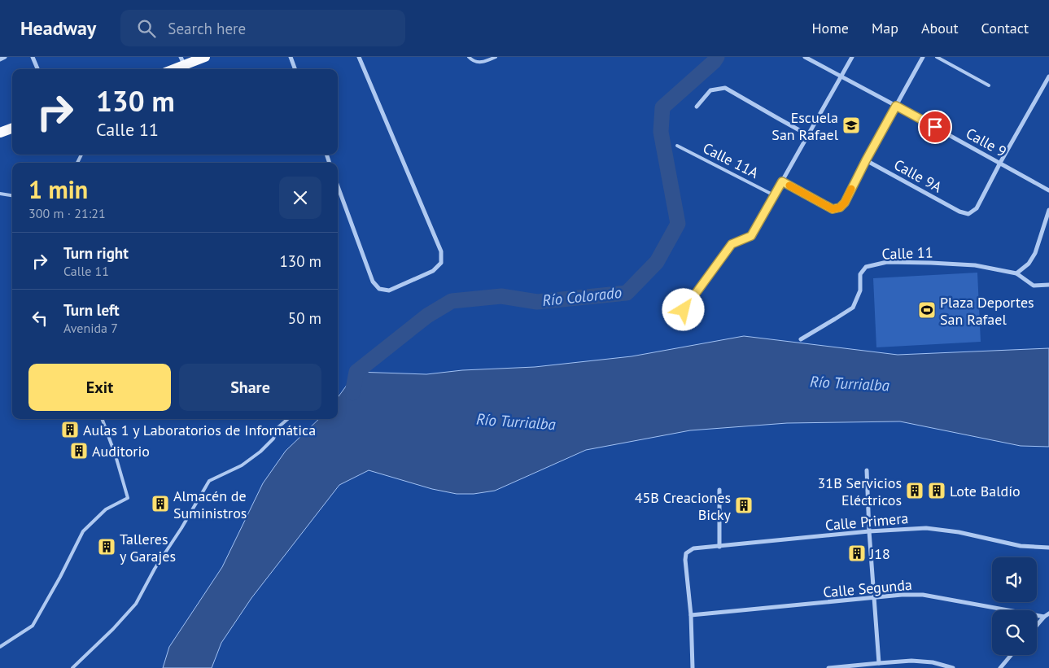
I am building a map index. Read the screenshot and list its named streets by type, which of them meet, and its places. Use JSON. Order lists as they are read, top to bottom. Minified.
{"streets":{"street":["Calle 9","Calle 9A","Calle 11","Calle Primera","Calle Segunda"],"lane":["Calle 11A"]},"crossings":[["Calle 9","Calle 9A"],["Calle Primera","Calle Segunda"]],"water":["Río Colorado","Río Turrialba"],"places":{"school or university":["Escuela San Rafael"],"sports":["Plaza Deportes San Rafael"],"building":["Aulas 1 y Laboratorios de Informática","Auditorio","31B Servicios Eléctricos","Lote Baldío","Almacén de Suministros","45B Creaciones Bicky","Talleres y Garajes","J18"]},"page":{"header":"Headway","search":"Search here","nav":["Home","Map","About","Contact"],"turn":["130 m","Calle 11"],"heading":["1 min","300 m · 21:21"],"list":[{"name":"Turn right","note":"Calle 11","value":"130 m"},{"name":"Turn left","note":"Avenida 7","value":"50 m"}],"buttons":["Exit","Share"]}}
